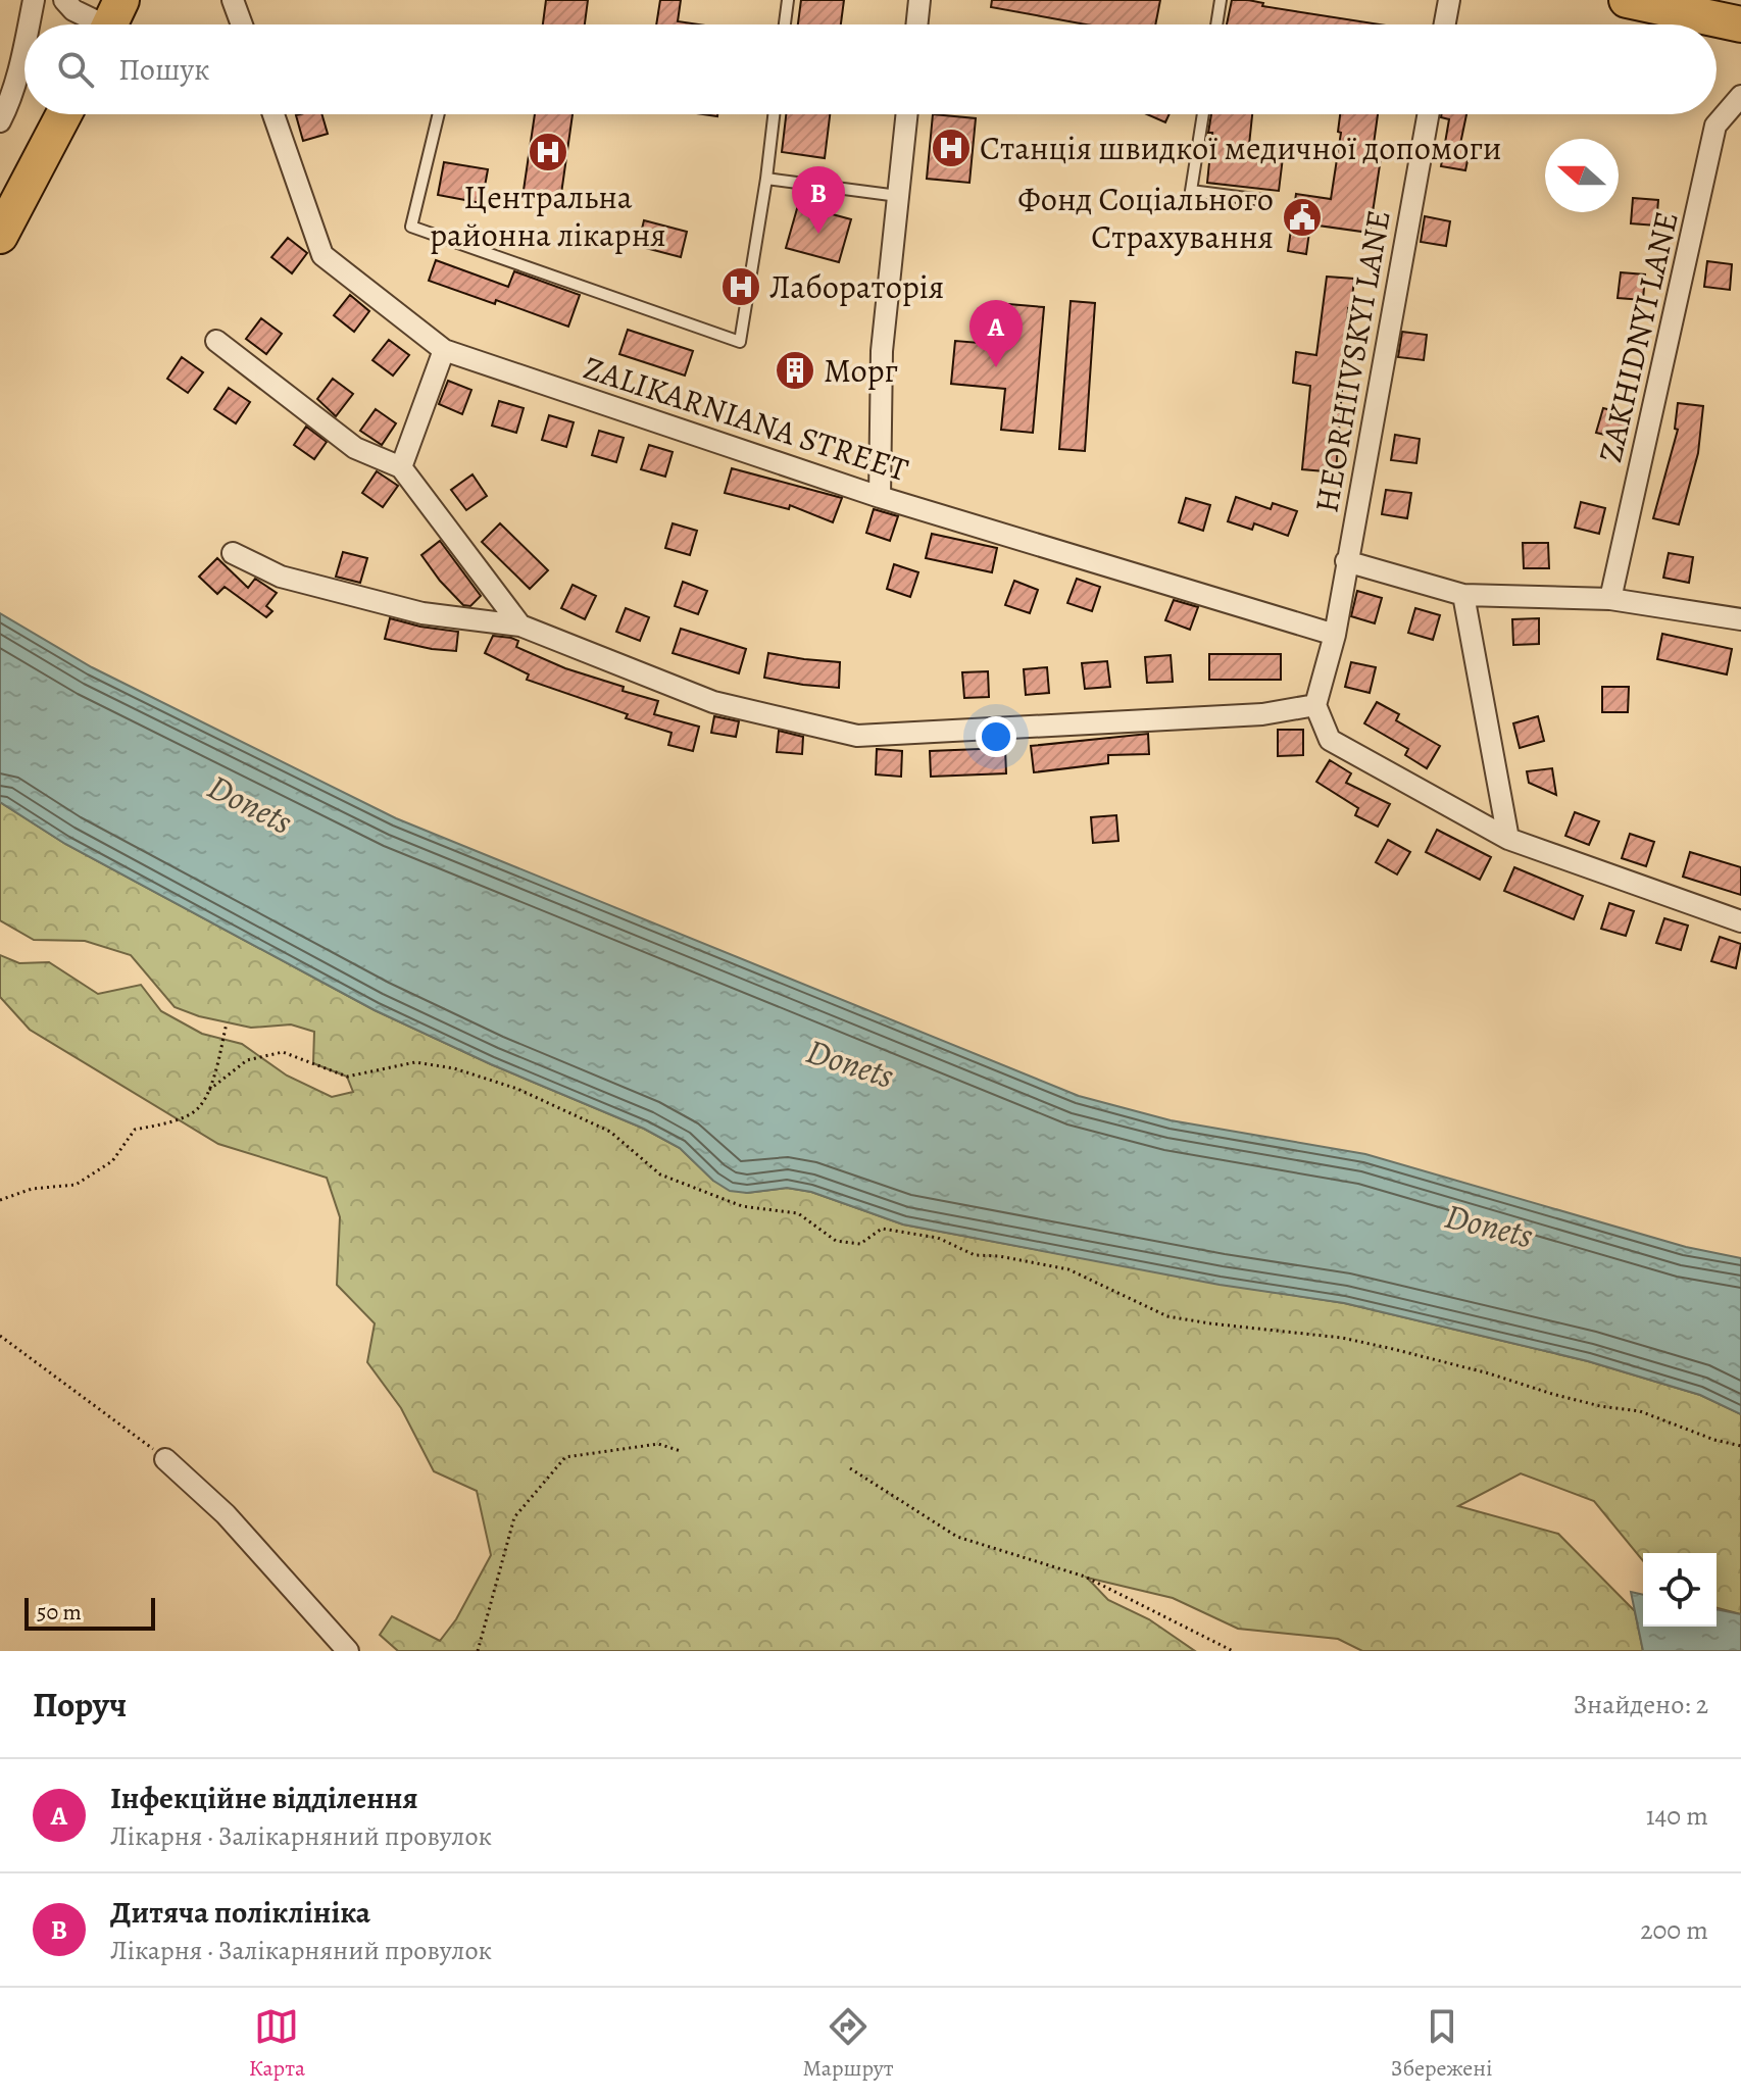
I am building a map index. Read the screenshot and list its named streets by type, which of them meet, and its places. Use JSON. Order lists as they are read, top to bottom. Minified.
{"streets":{"street":["ZAKHIDNYI LANE","HEORHIIVSKYI LANE","ZALIKARNIANA STREET"]},"crossings":[["HEORHIIVSKYI LANE","ZALIKARNIANA STREET"]],"water":["Donets"],"places":{"hospital":["Станція швидкої медичної допомоги","Центральна районна лікарня","Лабораторія"],"public building":["Фонд Соцiального Страхування"],"building":["Морг"]},"scale_bar":"50 m","north":"left","page":{"search":"Пошук","pins":["B","A"],"scale":"50 m","heading":["Поруч","Знайдено: 2"],"list":[{"mark":"A","name":"Інфекційне відділення","note":"Лікарня · Залікарняний провулок","value":"140 m"},{"mark":"B","name":"Дитяча поліклініка","note":"Лікарня · Залікарняний провулок","value":"200 m"}],"nav":["Карта","Маршрут","Збережені"]}}
